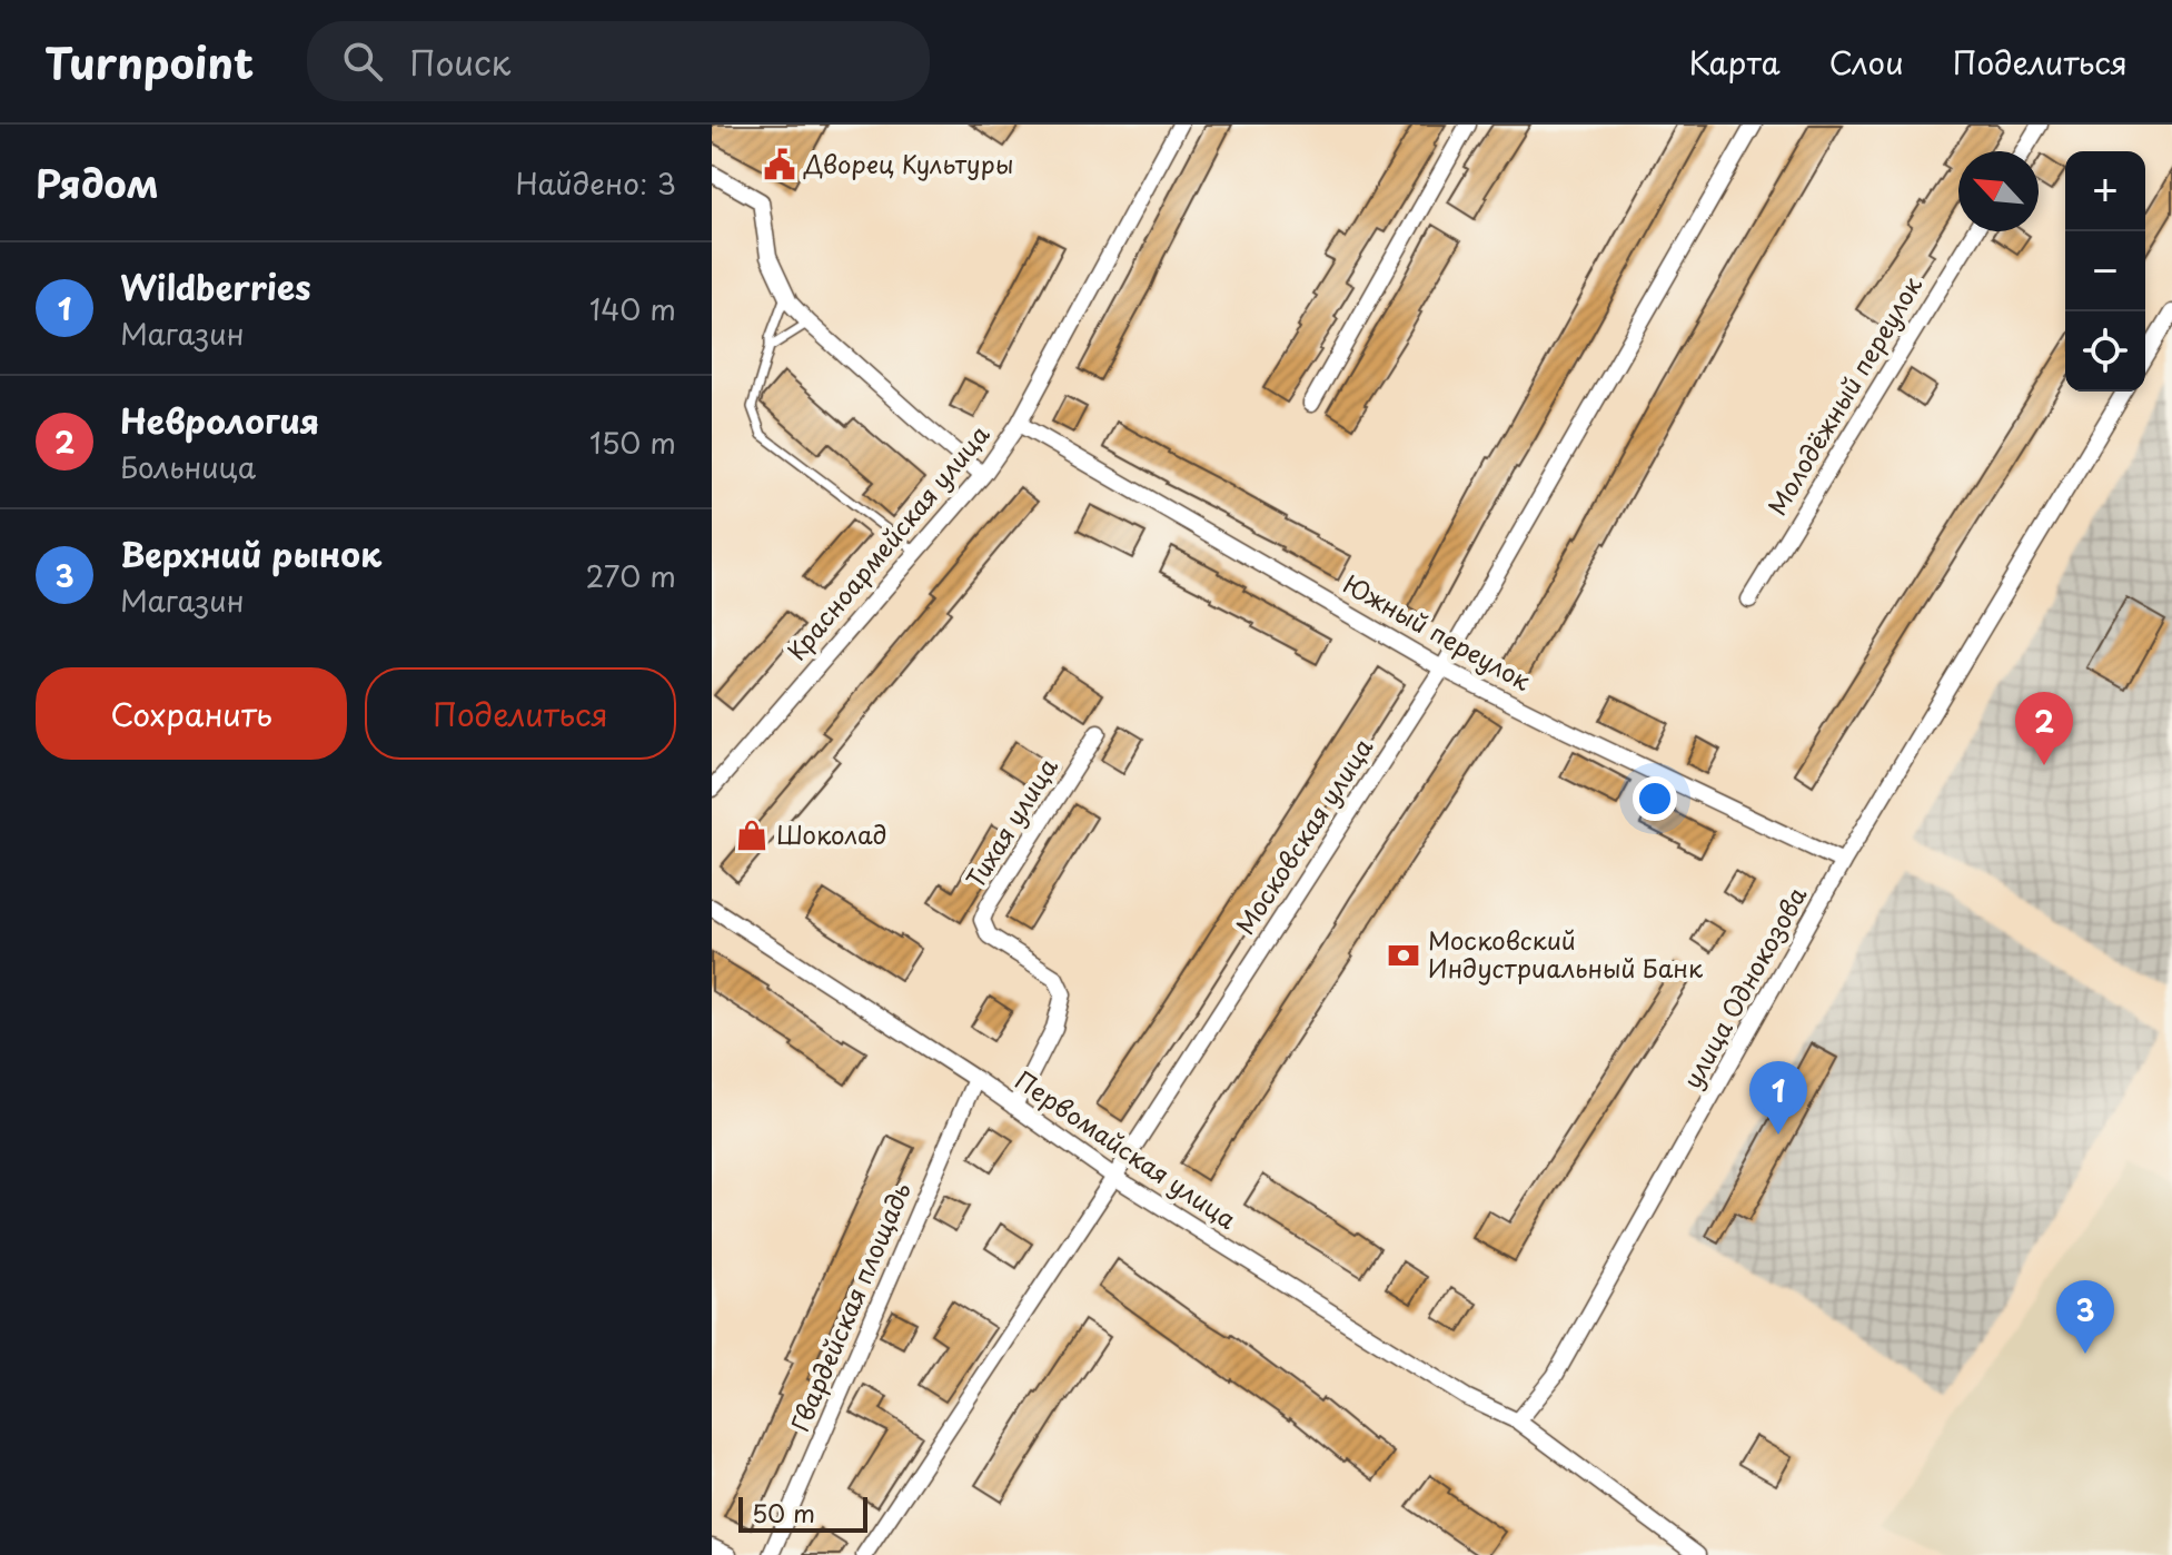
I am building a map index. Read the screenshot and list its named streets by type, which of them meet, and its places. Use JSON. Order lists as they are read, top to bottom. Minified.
{"streets":{"street":["Молодёжный переулок","Красноармейская улица","Южный переулок","Тихая улица","Московская улица","улица Однокозова","Первомайская улица","Гвардейская площадь"]},"crossings":[["Красноармейская улица","Южный переулок"],["Южный переулок","Московская улица"],["Южный переулок","улица Однокозова"],["Тихая улица","Первомайская улица"],["Московская улица","Первомайская улица"],["улица Однокозова","Первомайская улица"],["Первомайская улица","Гвардейская площадь"]],"places":{"public building":["Дворец Культуры"],"shop":["Шоколад"],"bank":["Московский Индустриальный Банк"]},"scale_bar":"50 m","north":"top left","page":{"header":"Turnpoint","search":"Поиск","nav":["Карта","Слои","Поделиться"],"heading":["Рядом","Найдено: 3"],"map_buttons":["+","−"],"list":[{"mark":"1","name":"Wildberries","note":"Магазин","value":"140 m"},{"mark":"2","name":"Неврология","note":"Больница","value":"150 m"},{"mark":"3","name":"Верхний рынок","note":"Магазин","value":"270 m"}],"buttons":["Сохранить","Поделиться"],"pins":["2","1","3"],"scale":"50 m"}}
